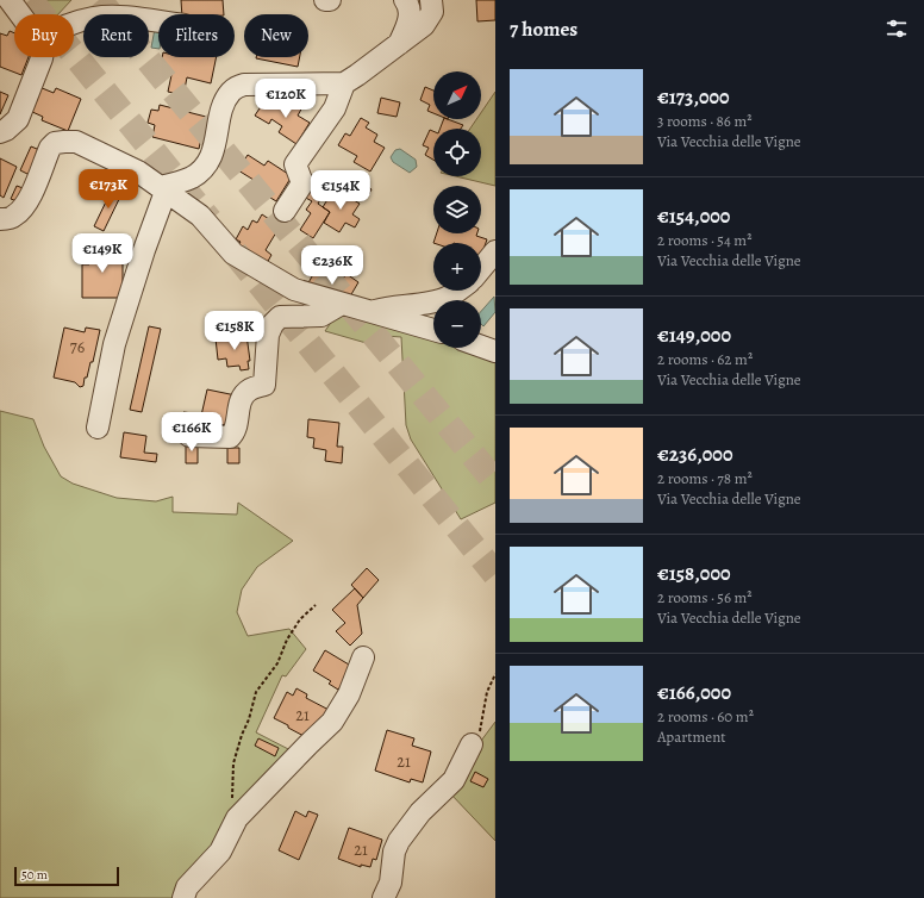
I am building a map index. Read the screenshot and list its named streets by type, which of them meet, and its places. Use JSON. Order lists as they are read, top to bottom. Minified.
{"house_numbers":["76","21","21","21"],"scale_bar":"50 m","north":"top right","page":{"heading":"7 homes","chip":["Buy","Rent","Filters","New"],"list":[{"name":"€173,000","note":"3 rooms · 86 m² · Via Vecchia delle Vigne"},{"name":"€154,000","note":"2 rooms · 54 m² · Via Vecchia delle Vigne"},{"name":"€149,000","note":"2 rooms · 62 m² · Via Vecchia delle Vigne"},{"name":"€236,000","note":"2 rooms · 78 m² · Via Vecchia delle Vigne"},{"name":"€158,000","note":"2 rooms · 56 m² · Via Vecchia delle Vigne"},{"name":"€166,000","note":"2 rooms · 60 m² · Apartment"}],"map_buttons":["+","−"],"price":["€120K","€173K","€154K","€149K","€236K","€158K","€166K"],"scale":"50 m"}}
